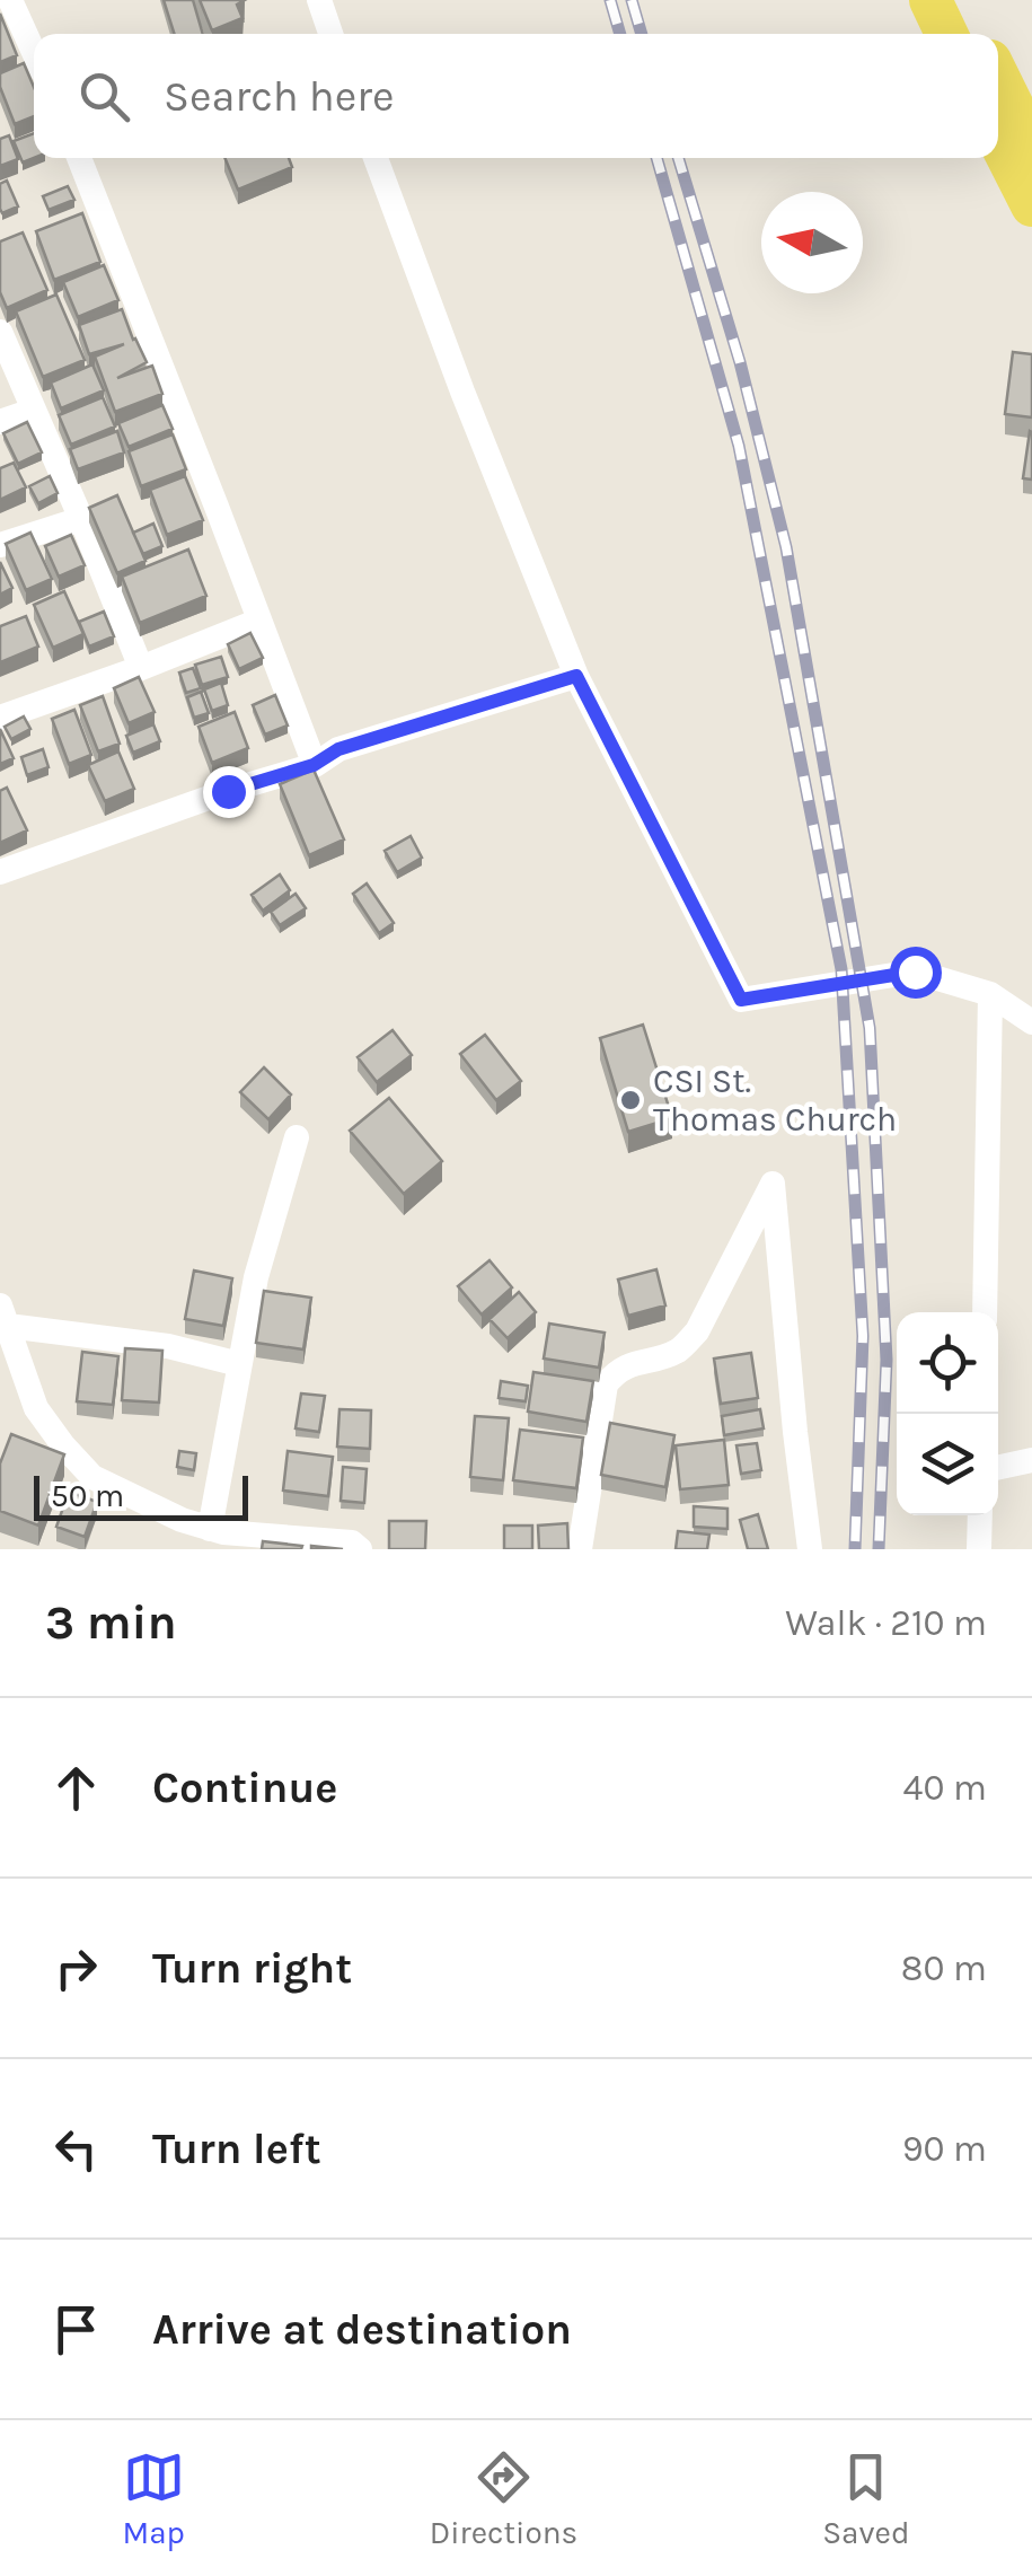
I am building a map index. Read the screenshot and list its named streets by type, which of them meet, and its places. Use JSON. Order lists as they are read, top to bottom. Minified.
{"places":["CSI St. Thomas Church"],"scale_bar":"50 m","north":"left","page":{"search":"Search here","scale":"50 m","heading":["3 min","Walk · 210 m"],"list":[["Continue","40 m"],["Turn right","80 m"],["Turn left","90 m"],"Arrive at destination"],"nav":["Map","Directions","Saved"]}}
